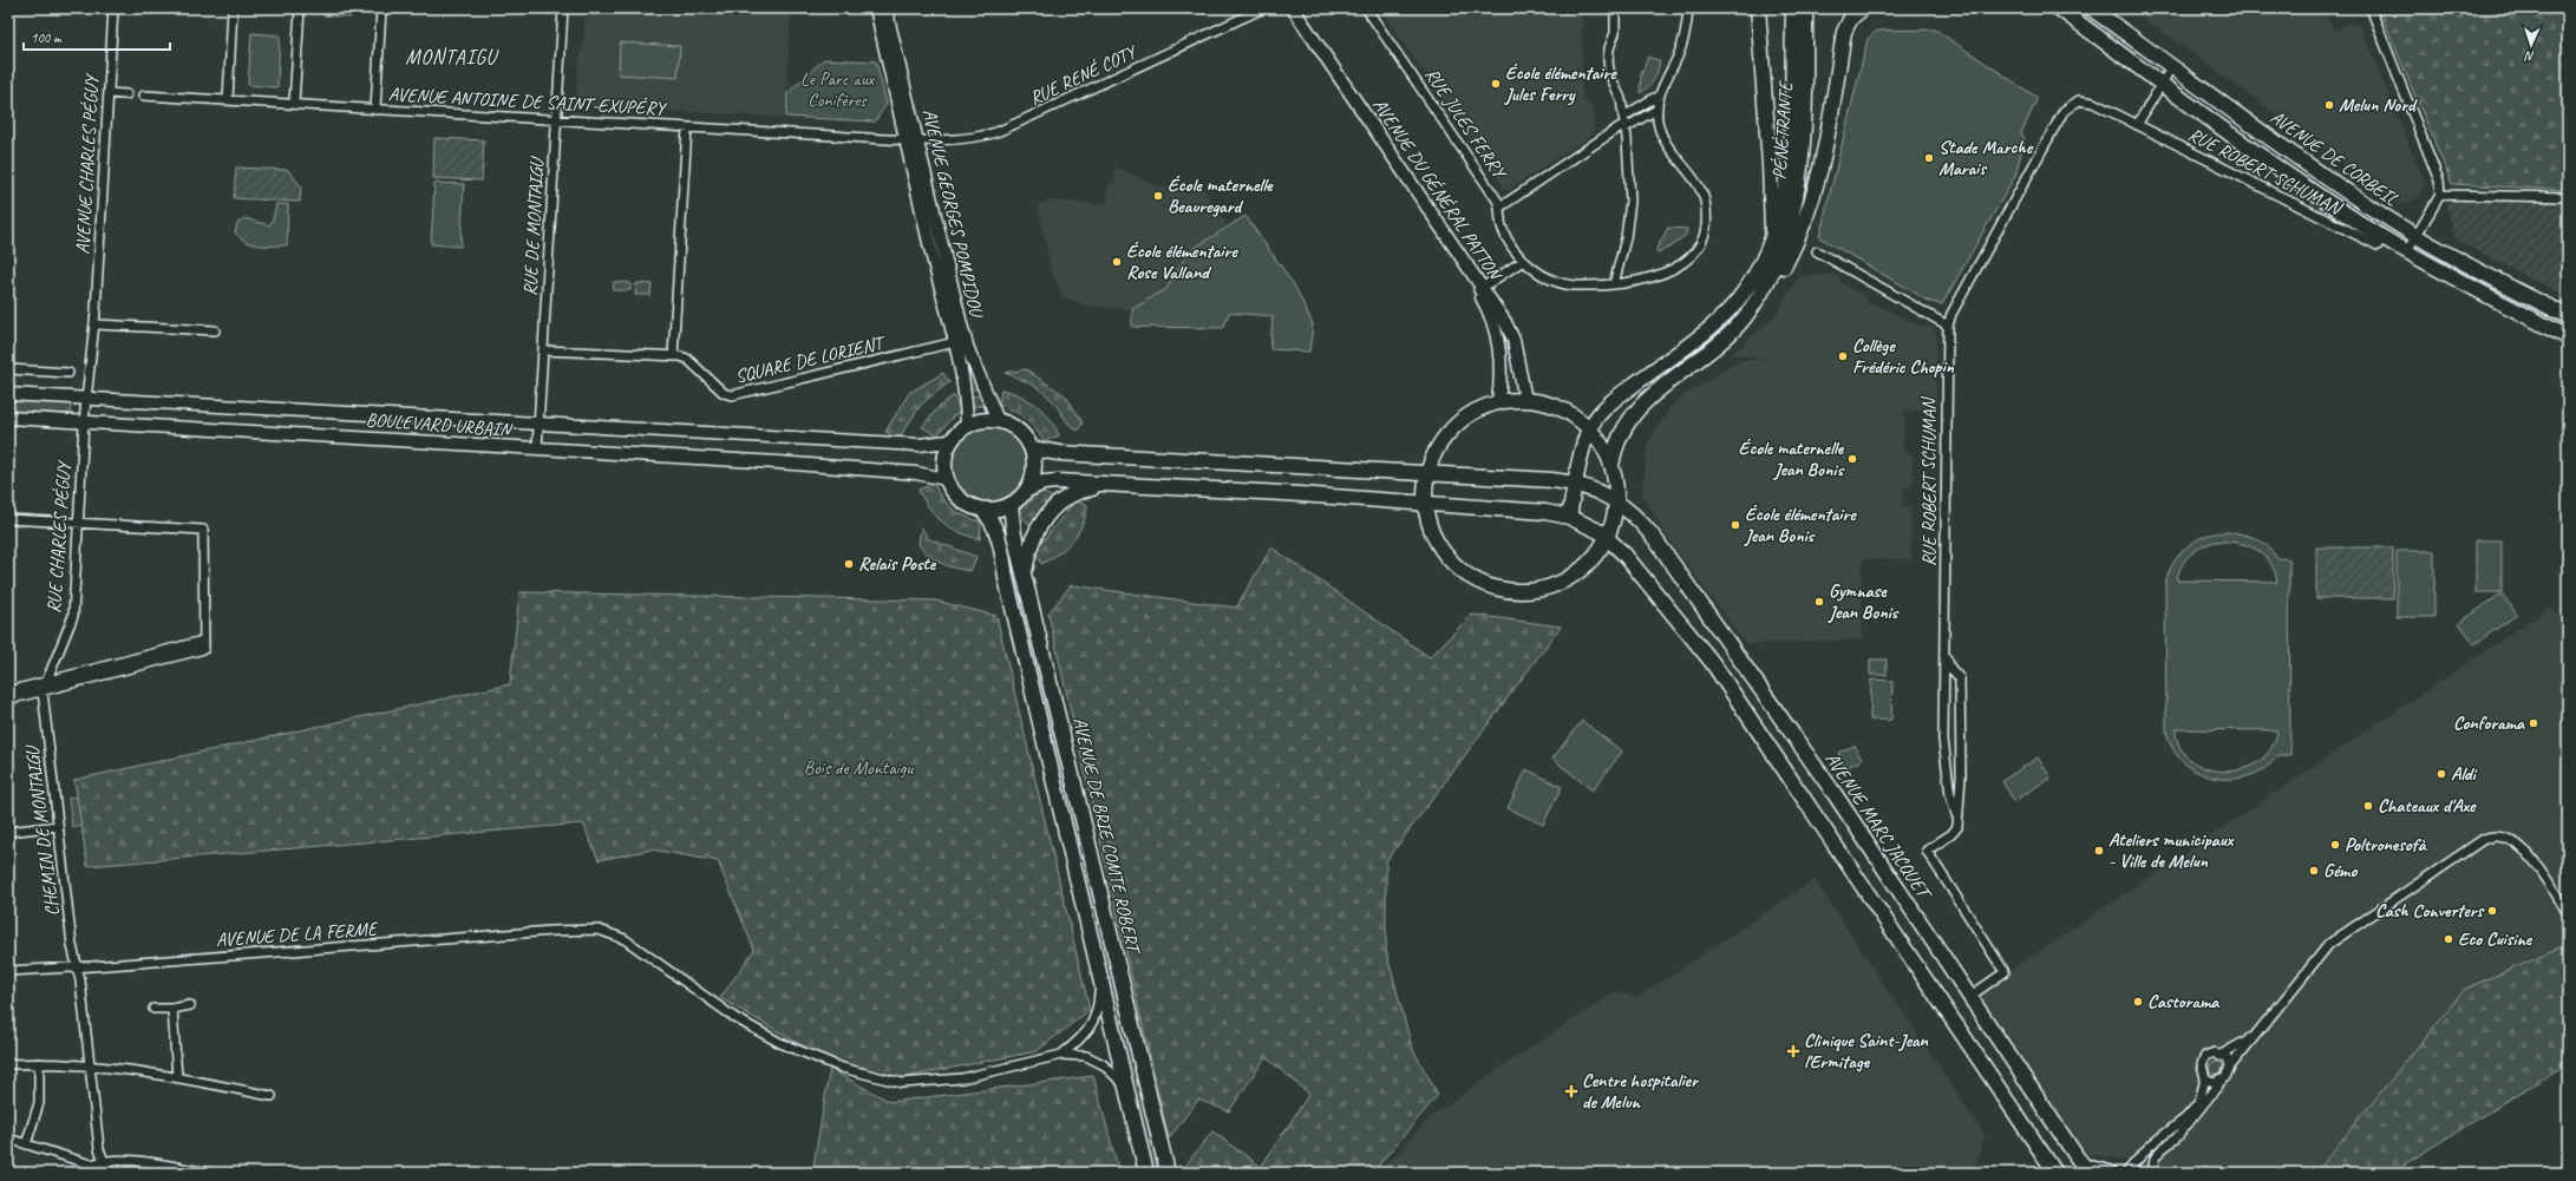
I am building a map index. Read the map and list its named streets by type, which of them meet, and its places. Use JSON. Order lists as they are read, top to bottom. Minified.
{"streets":{"main road":["PÉNÉTRANTE","AVENUE DE CORBEIL","AVENUE DU GÉNÉRAL PATTON","AVENUE GEORGES POMPIDOU","BOULEVARD URBAIN","AVENUE MARC JACQUET","AVENUE DE BRIE COMTE ROBERT"],"street":["RUE RENÉ COTY","AVENUE ANTOINE DE SAINT-EXUPÉRY","RUE JULES FERRY","AVENUE CHARLES PÉGUY","RUE ROBERT SCHUMAN","RUE DE MONTAIGU","SQUARE DE LORIENT","RUE CHARLES PÉGUY","CHEMIN DE MONTAIGU","AVENUE DE LA FERME"]},"crossings":[["RUE RENÉ COTY","AVENUE ANTOINE DE SAINT-EXUPÉRY"],["RUE RENÉ COTY","AVENUE GEORGES POMPIDOU"],["AVENUE ANTOINE DE SAINT-EXUPÉRY","AVENUE GEORGES POMPIDOU"],["AVENUE ANTOINE DE SAINT-EXUPÉRY","RUE DE MONTAIGU"],["PÉNÉTRANTE","AVENUE MARC JACQUET"],["AVENUE CHARLES PÉGUY","BOULEVARD URBAIN"],["AVENUE CHARLES PÉGUY","RUE CHARLES PÉGUY"],["RUE ROBERT SCHUMAN","AVENUE MARC JACQUET"],["AVENUE GEORGES POMPIDOU","SQUARE DE LORIENT"],["AVENUE GEORGES POMPIDOU","BOULEVARD URBAIN"],["AVENUE GEORGES POMPIDOU","AVENUE MARC JACQUET"],["AVENUE GEORGES POMPIDOU","AVENUE DE BRIE COMTE ROBERT"],["RUE DE MONTAIGU","BOULEVARD URBAIN"],["BOULEVARD URBAIN","RUE CHARLES PÉGUY"],["BOULEVARD URBAIN","AVENUE MARC JACQUET"],["BOULEVARD URBAIN","AVENUE DE BRIE COMTE ROBERT"],["RUE CHARLES PÉGUY","CHEMIN DE MONTAIGU"],["AVENUE MARC JACQUET","AVENUE DE BRIE COMTE ROBERT"],["CHEMIN DE MONTAIGU","AVENUE DE LA FERME"]],"districts":["MONTAIGU"],"parks":["Le Parc aux Conifères","Bois de Montaigu"],"places":{"other":["École élémentaire Jules Ferry","Melun Nord","Stade Marche Marais","École maternelle Beauregard","École élémentaire Rose Valland","Collège Frédéric Chopin","École maternelle Jean Bonis","École élémentaire Jean Bonis","Relais Poste","Gymnase Jean Bonis","Conforama","Aldi","Chateaux d'Axe","Poltronesofà","Ateliers municipaux - Ville de Melun","Gémo","Cash Converters","Eco Cuisine","Castorama"],"health":["Clinique Saint-Jean l'Ermitage","Centre hospitalier de Melun"]},"scale_bar":"100 m","north":"bottom"}
